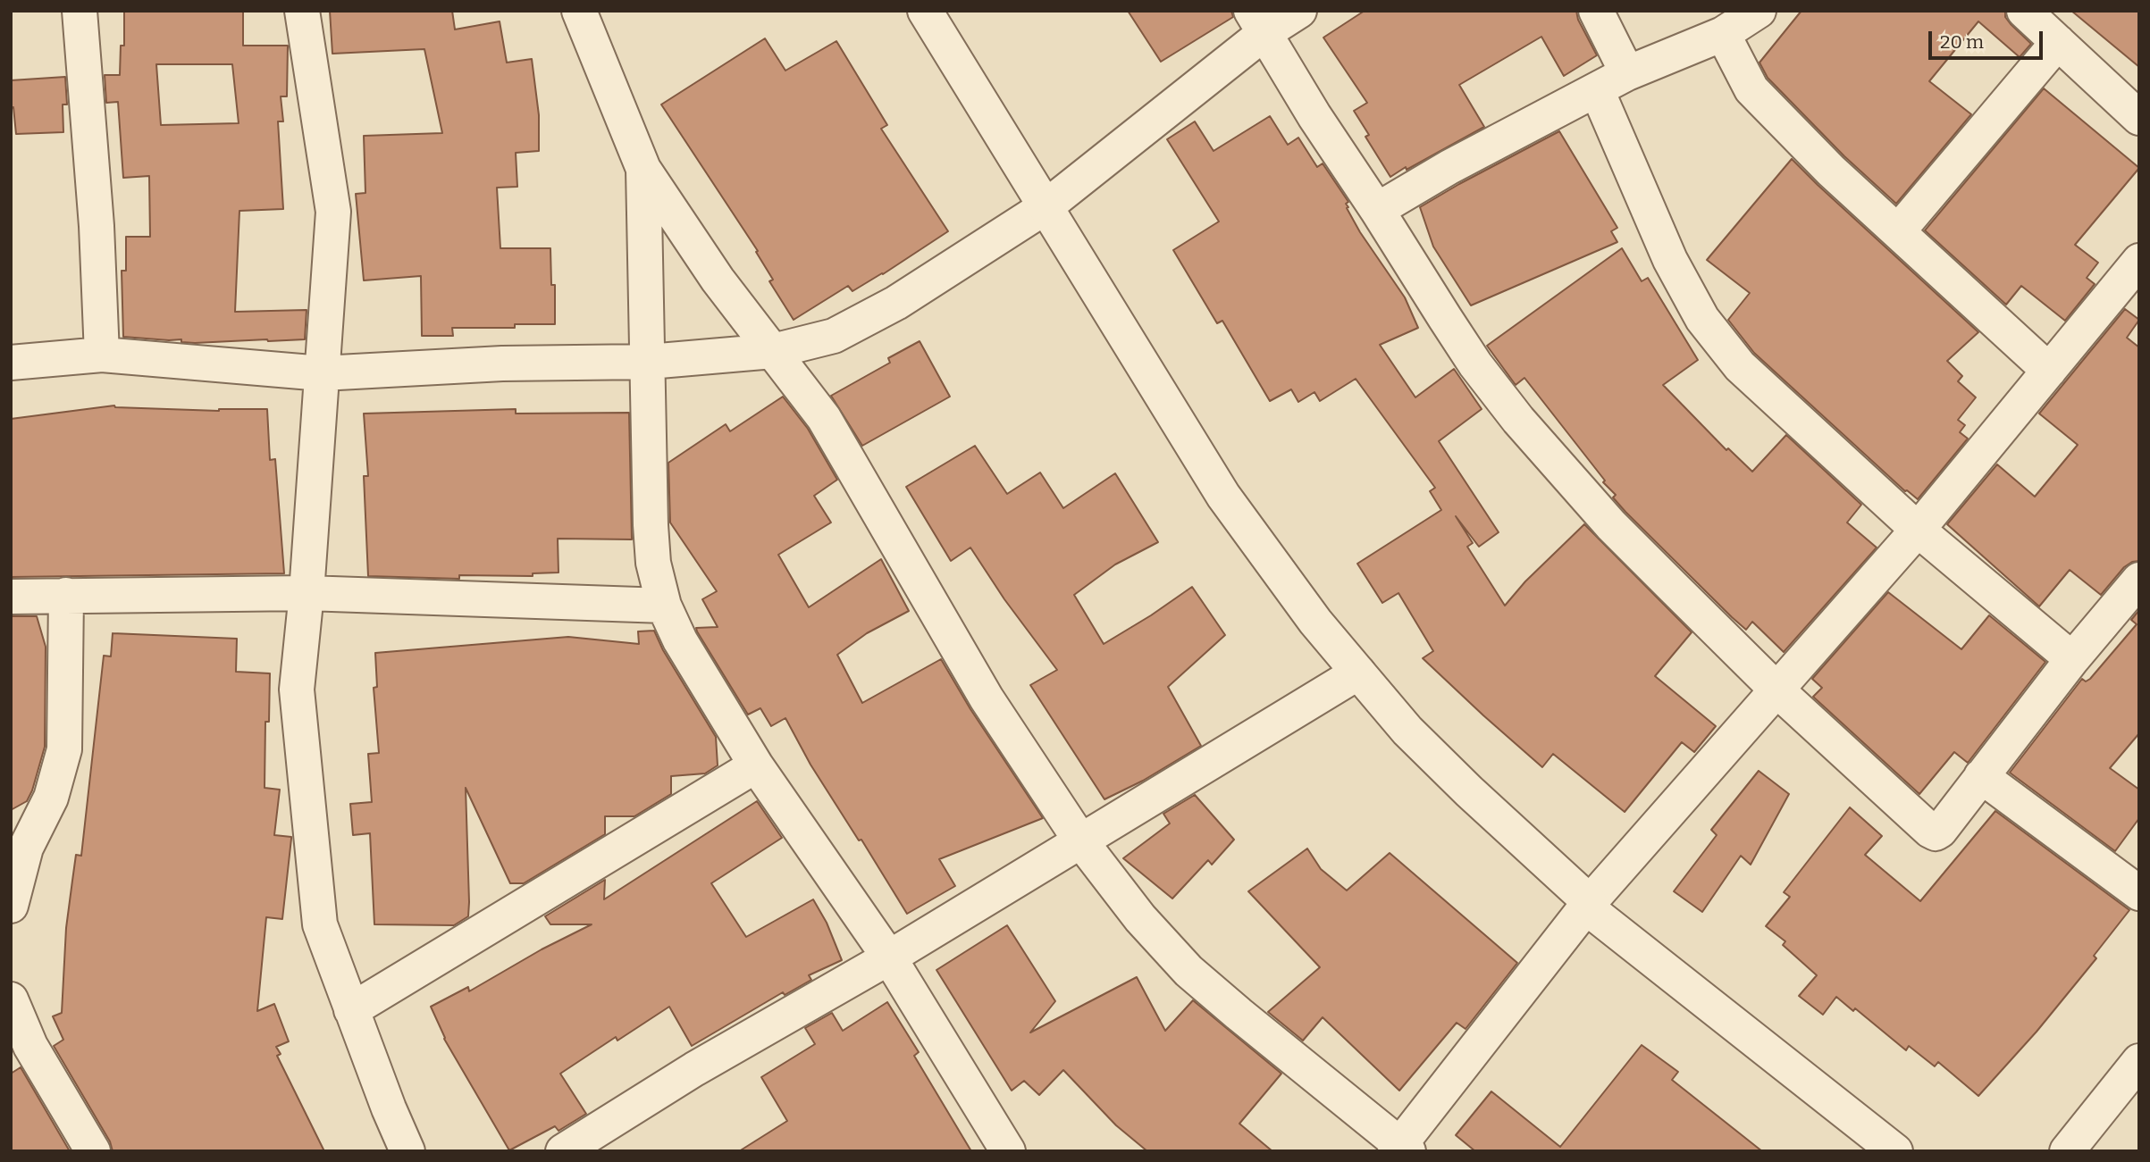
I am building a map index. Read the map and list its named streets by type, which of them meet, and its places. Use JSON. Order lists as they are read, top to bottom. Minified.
{"scale_bar":"20 m"}
